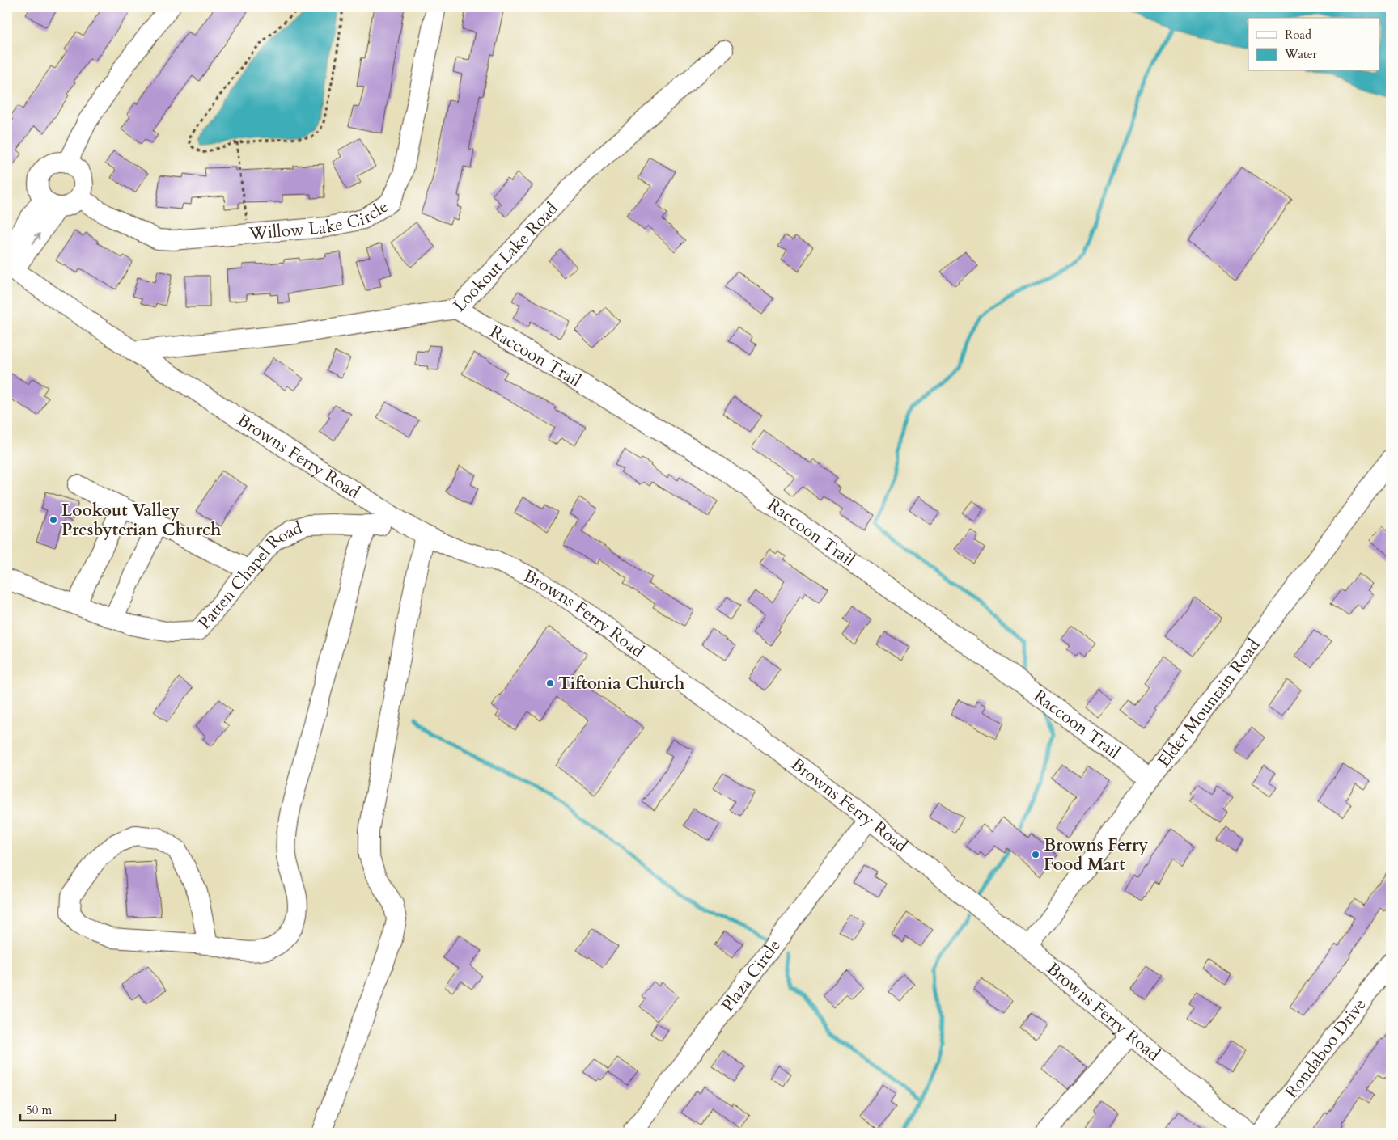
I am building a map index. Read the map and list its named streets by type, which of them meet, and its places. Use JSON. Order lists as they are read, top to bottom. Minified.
{"streets":{"street":["Willow Lake Circle","Lookout Lake Road","Raccoon Trail","Browns Ferry Road","Patten Chapel Road","Elder Mountain Road","Plaza Circle","Rondaboo Drive"]},"crossings":[["Lookout Lake Road","Raccoon Trail"],["Lookout Lake Road","Browns Ferry Road"],["Raccoon Trail","Elder Mountain Road"],["Browns Ferry Road","Patten Chapel Road"],["Browns Ferry Road","Elder Mountain Road"],["Browns Ferry Road","Plaza Circle"]],"places":["Lookout Valley Presbyterian Church","Tiftonia Church","Browns Ferry Food Mart"],"legend":["Road","Water"],"scale_bar":"50 m"}
